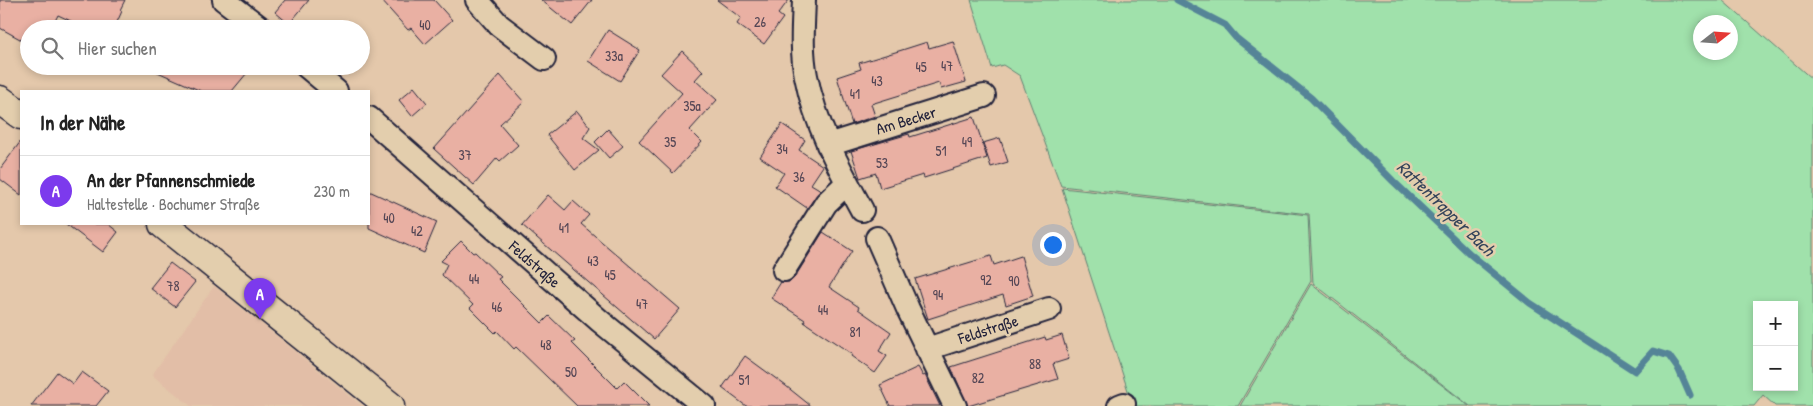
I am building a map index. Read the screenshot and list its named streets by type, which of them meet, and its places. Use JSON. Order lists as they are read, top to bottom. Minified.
{"streets":{"street":["Am Becker","Feldstraße"]},"water":["Rattentrapper Bach"],"house_numbers":["26","40","33a","47","45","43","41","35a","35","49","34","51","37","53","36","40","41","42","43","45","44","92","90","78","94","47","46","44","81","48","88","50","82","51"],"north":"right","page":{"search":"Hier suchen","heading":"In der Nähe","list":[{"mark":"A","name":"An der Pfannenschmiede","note":"Haltestelle · Bochumer Straße","value":"230 m"}],"pins":"A","map_buttons":["+","−"]}}
